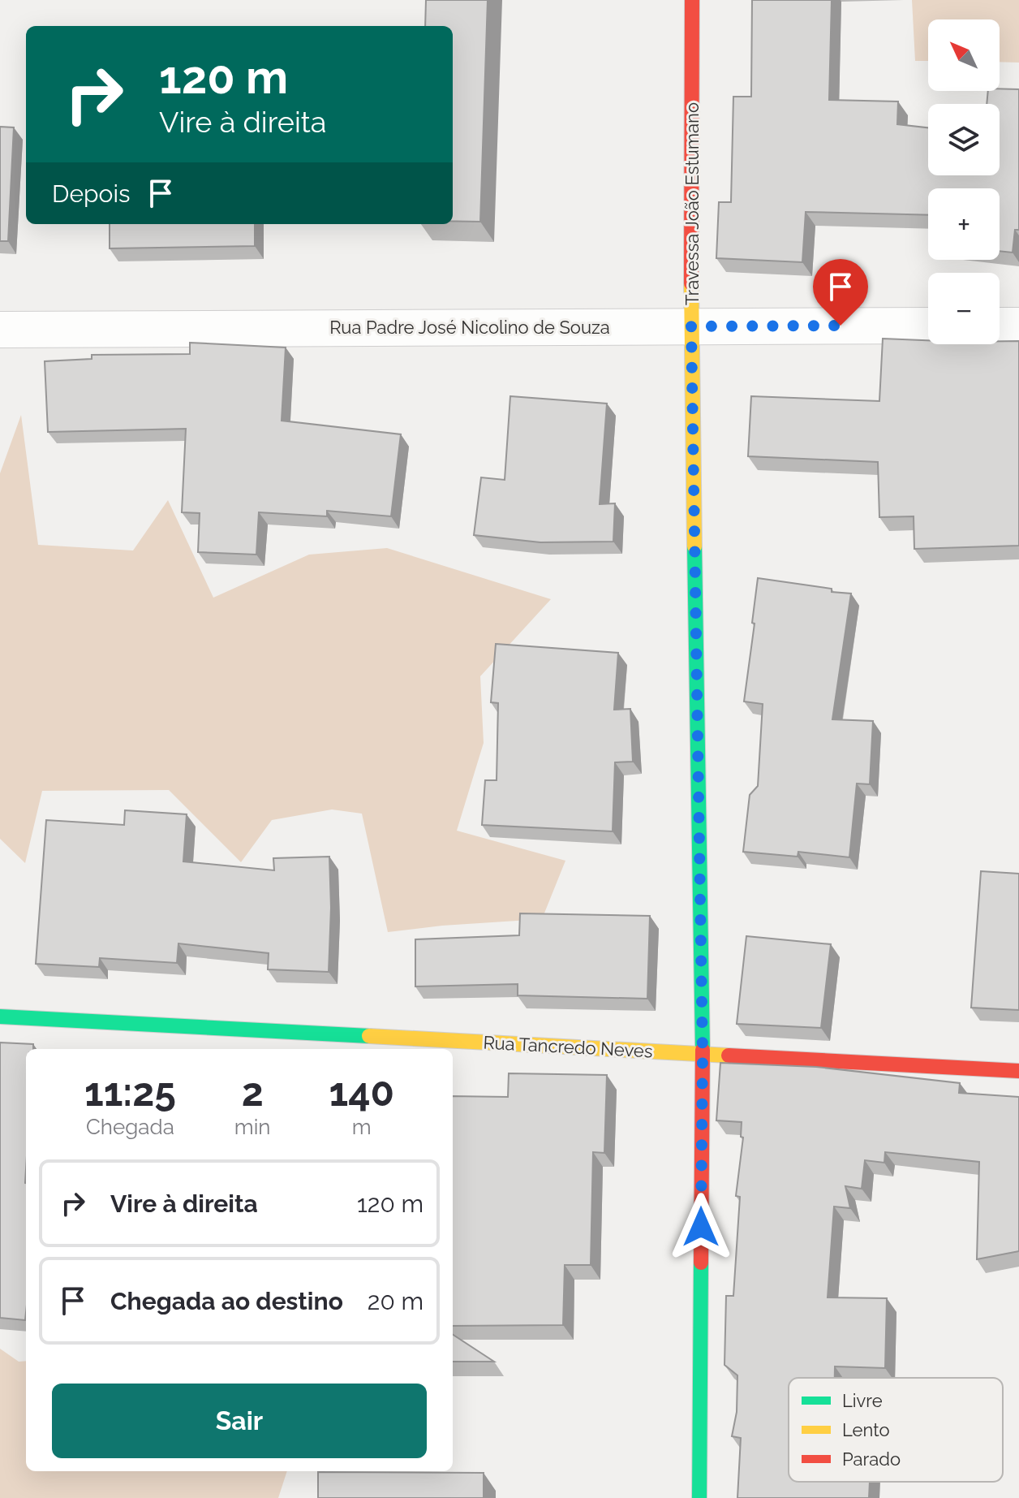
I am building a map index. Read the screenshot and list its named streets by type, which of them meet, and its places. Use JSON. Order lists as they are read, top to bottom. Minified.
{"streets":{"street":["Travessa João Estumano","Rua Padre José Nicolino de Souza","Rua Tancredo Neves"]},"crossings":[["Travessa João Estumano","Rua Padre José Nicolino de Souza"],["Travessa João Estumano","Rua Tancredo Neves"]],"legend":["Livre","Lento","Parado"],"north":"top left","page":{"map_buttons":["+","−"],"turn":["120 m","Vire à direita"],"then":"Depois","eta":["11:25","Chegada","2","min","140","m"],"list":[{"name":"Vire à direita","value":"120 m"},{"name":"Chegada ao destino","value":"20 m"}],"buttons":"Sair"}}
